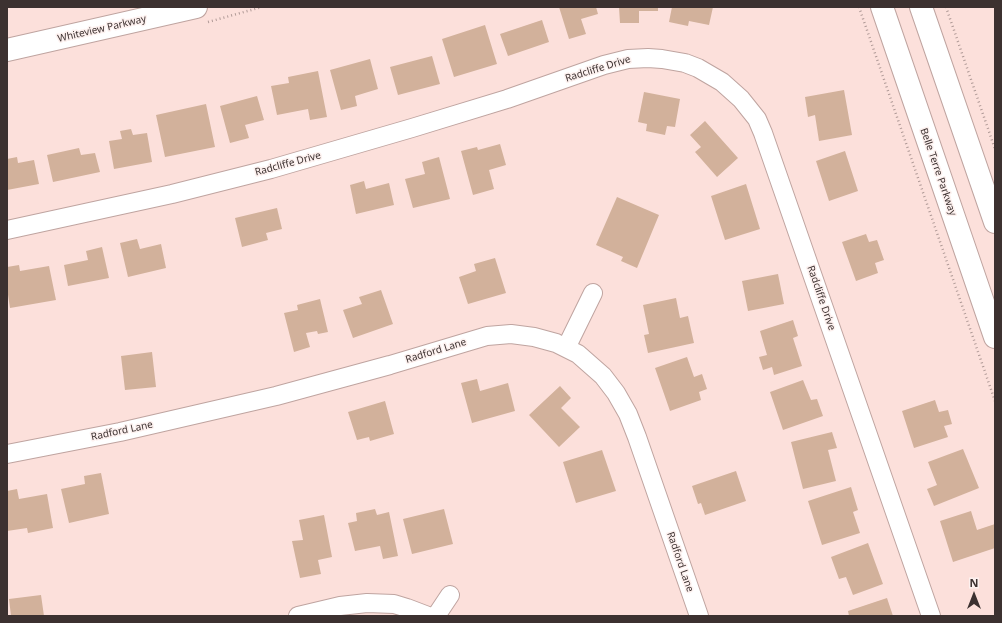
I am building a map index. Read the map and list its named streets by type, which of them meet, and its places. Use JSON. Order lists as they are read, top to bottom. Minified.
{"streets":{"main road":["Whiteview Parkway","Belle Terre Parkway"],"street":["Radcliffe Drive","Radford Lane"]},"north":"top"}
